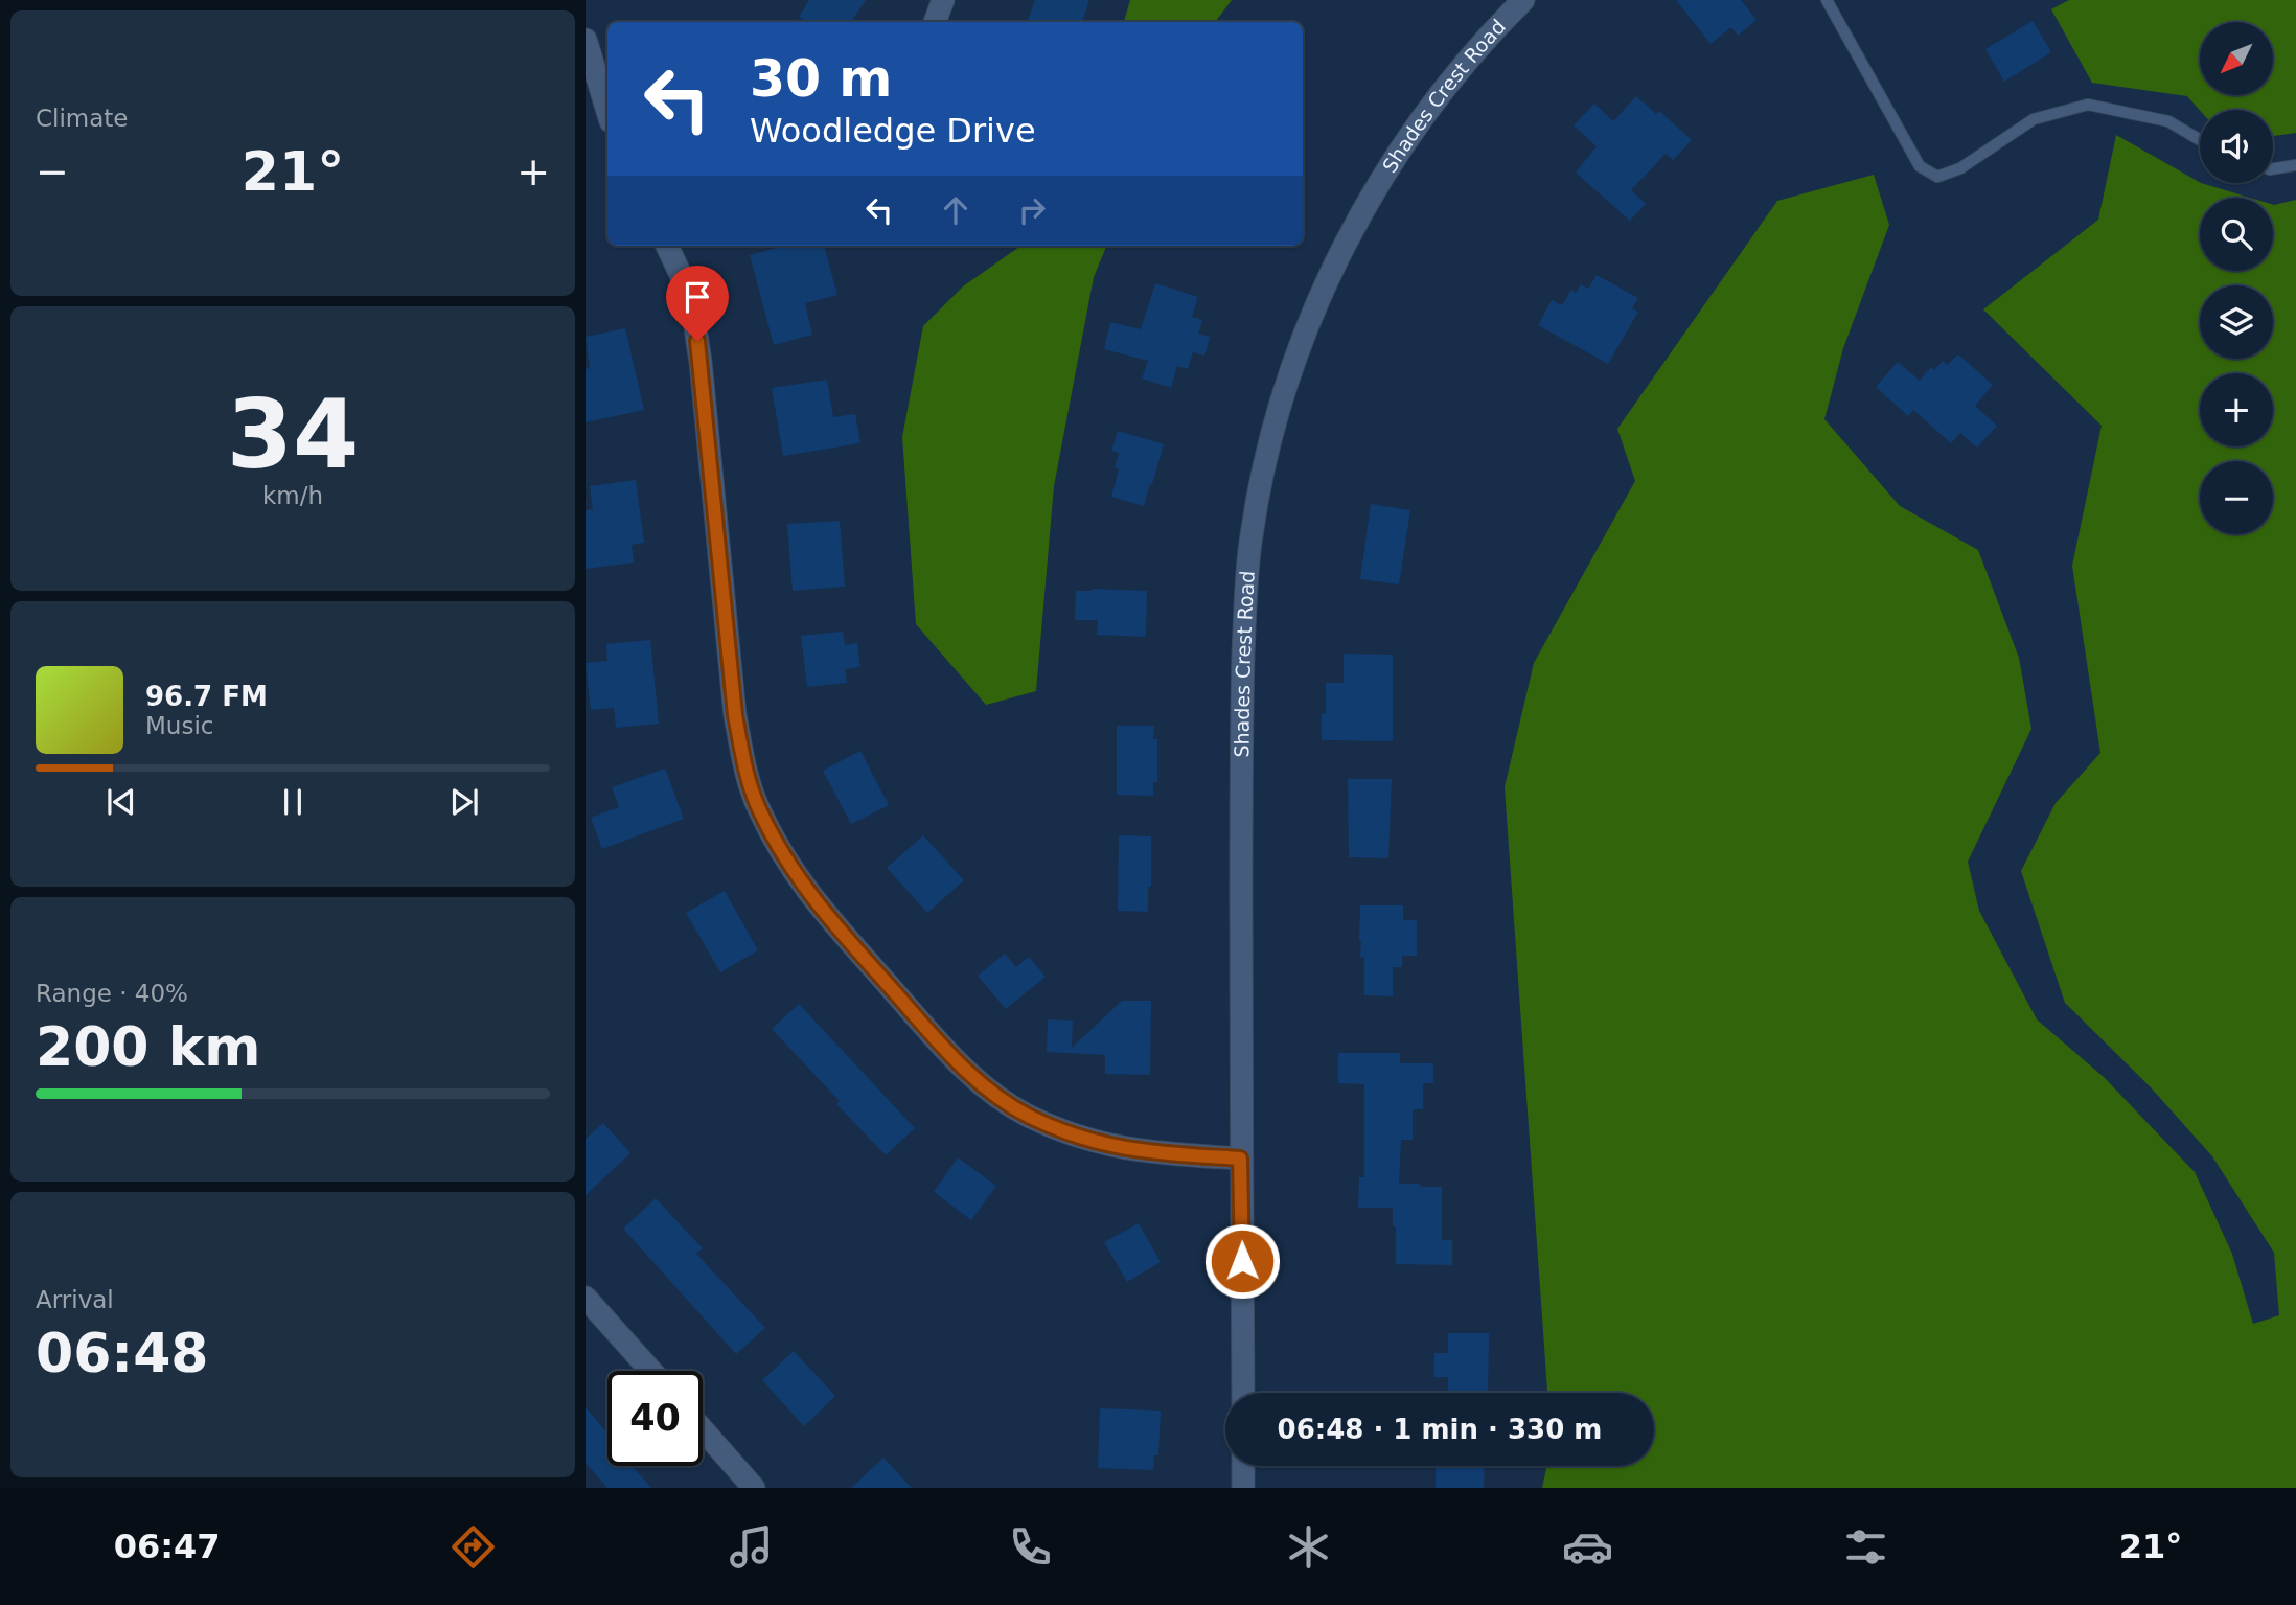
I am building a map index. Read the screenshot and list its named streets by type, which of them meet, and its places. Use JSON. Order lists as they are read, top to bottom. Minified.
{"streets":{"street":["Shades Crest Road"]},"north":"bottom left","page":{"tile":["Climate",["34","km/h"],["Range · 40%","200 km"],["Arrival","06:48"]],"map_buttons":["+","−"],"turn":["30 m","Woodledge Drive"],"heat":["−","21°","+"],"song":["96.7 FM","Music"],"limit":"40","trip":"06:48 · 1 min · 330 m","tabs":["06:47","21°"]}}
